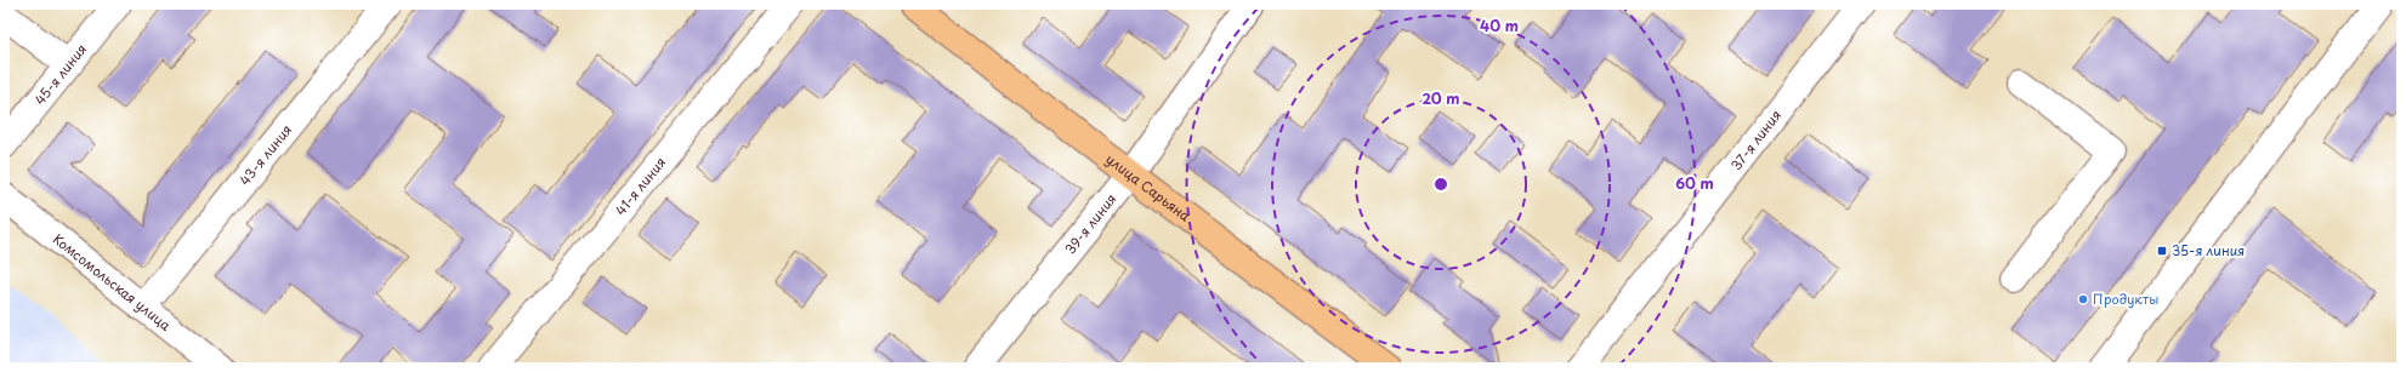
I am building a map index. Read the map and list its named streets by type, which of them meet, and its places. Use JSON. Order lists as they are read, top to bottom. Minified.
{"streets":{"main road":["улица Сарьяна"],"street":["45-я линия","37-я линия","43-я линия","41-я линия","39-я линия","Комсомольская улица"]},"crossings":[["43-я линия","Комсомольская улица"],["улица Сарьяна","39-я линия"]],"places":{"transit":["35-я линия"],"other":["Продукты"]},"rings":["40 m","20 m","60 m"]}
